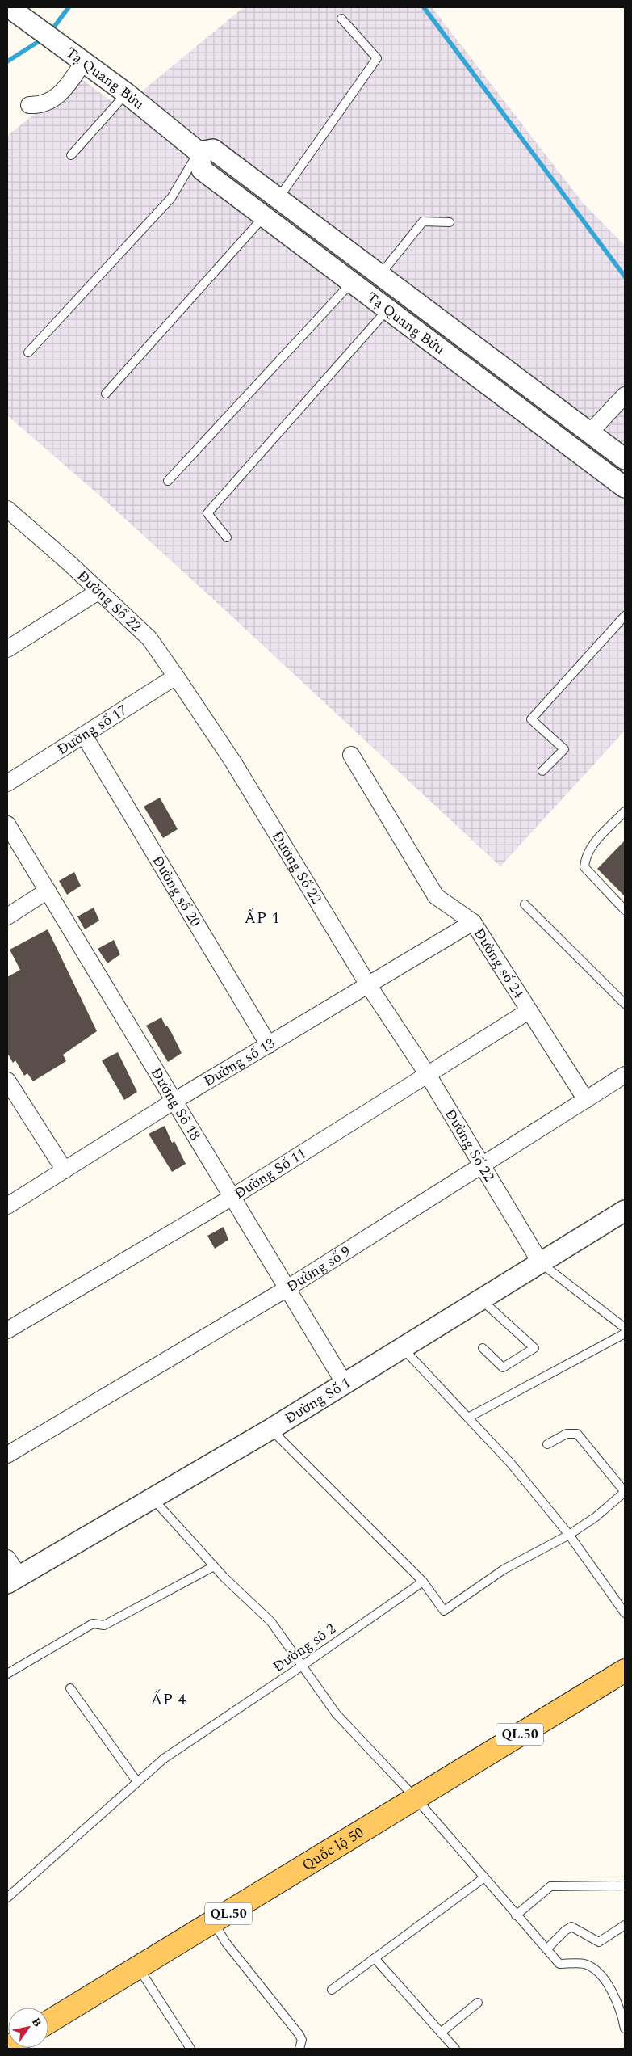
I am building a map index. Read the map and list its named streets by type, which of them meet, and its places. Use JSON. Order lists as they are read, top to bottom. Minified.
{"streets":{"main road":["QL.50","Quốc lộ 50"],"street":["Tạ Quang Bửu","Đường Số 22","Đường số 17","Đường số 20","Đường số 24","Đường số 13","Đường Số 18","Đường Số 11","Đường số 9","Đường Số 1"],"lane":["Đường số 2"]},"crossings":[["Đường Số 22","Đường số 17"],["Đường Số 22","Đường số 13"],["Đường Số 22","Đường Số 11"],["Đường Số 22","Đường số 9"],["Đường Số 22","Đường Số 1"],["Đường số 17","Đường số 20"],["Đường số 20","Đường số 13"],["Đường số 24","Đường số 13"],["Đường số 24","Đường Số 11"],["Đường số 24","Đường số 9"],["Đường số 13","Đường Số 18"],["Đường Số 18","Đường Số 11"],["Đường Số 18","Đường số 9"],["Đường Số 18","Đường Số 1"]],"districts":["ẤP 1","ẤP 4"],"north":"top right"}
